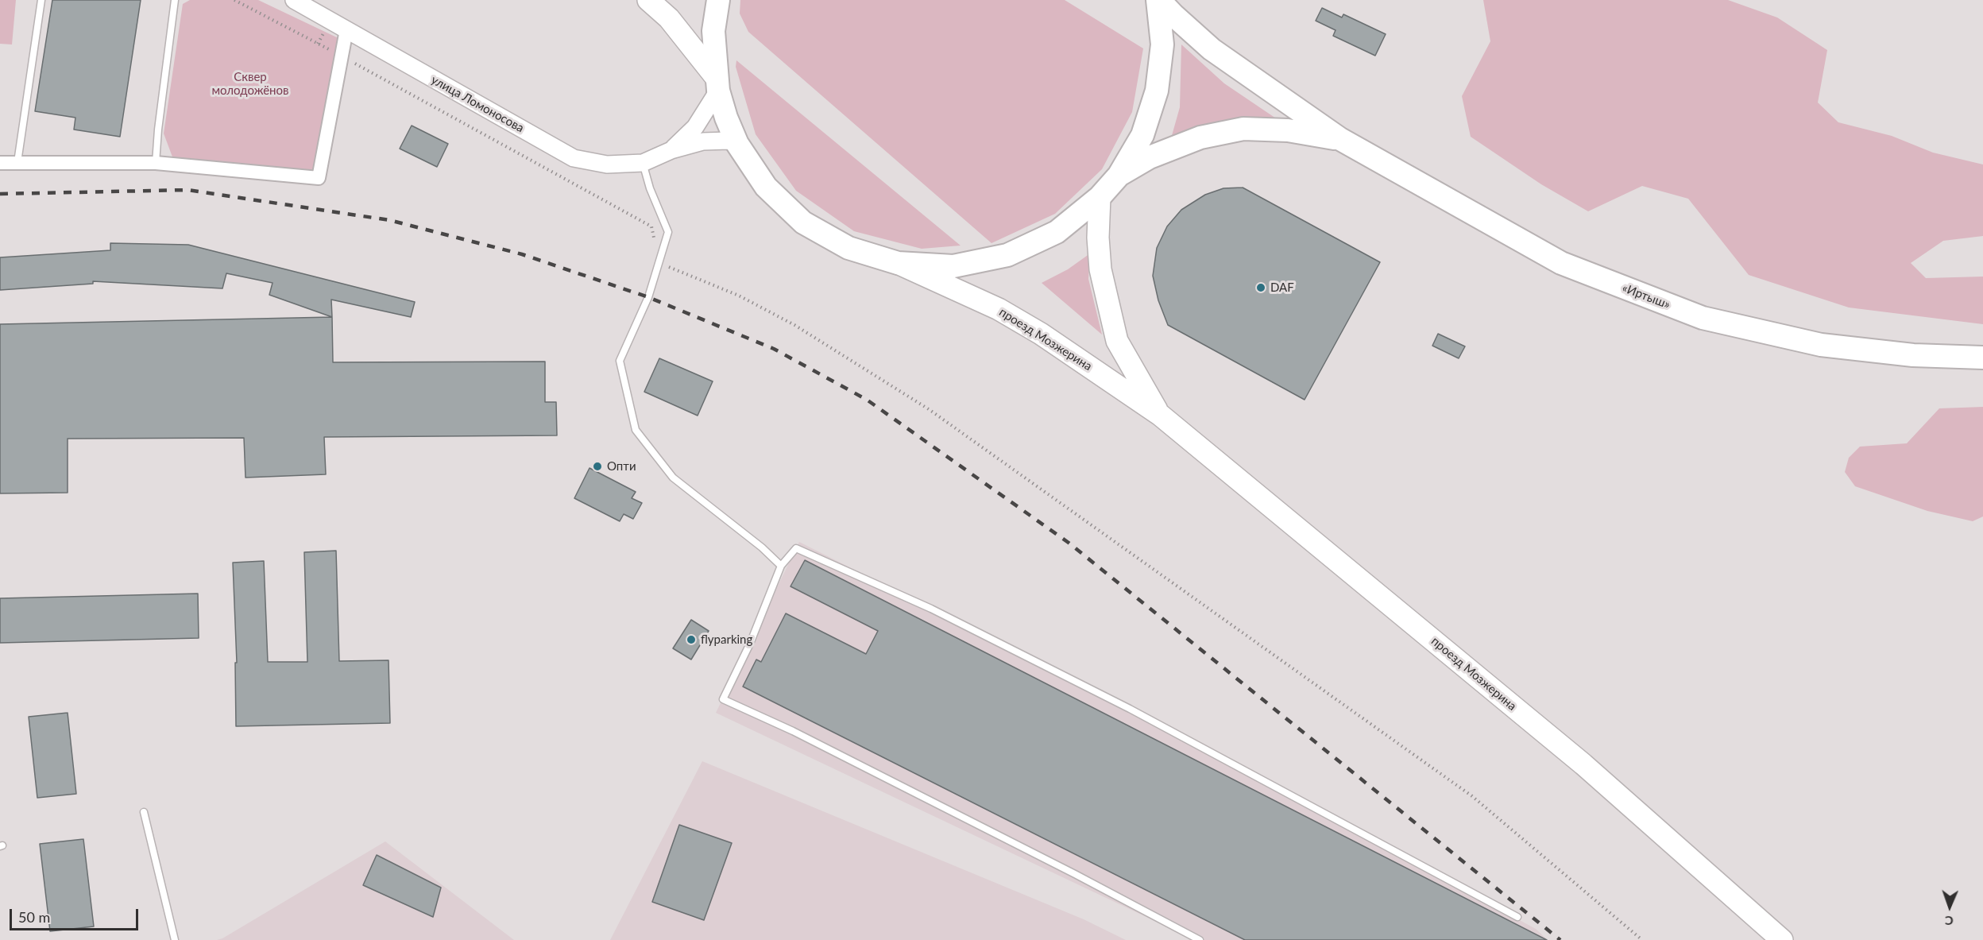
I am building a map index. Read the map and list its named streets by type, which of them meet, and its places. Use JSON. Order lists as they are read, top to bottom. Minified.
{"streets":{"highway":["«Иртыш»"],"main road":["проезд Мозжерина"],"street":["улица Ломоносова"]},"parks":["Сквер молодожёнов"],"places":["DAF","Опти","flyparking"],"scale_bar":"50 m","north":"bottom"}
